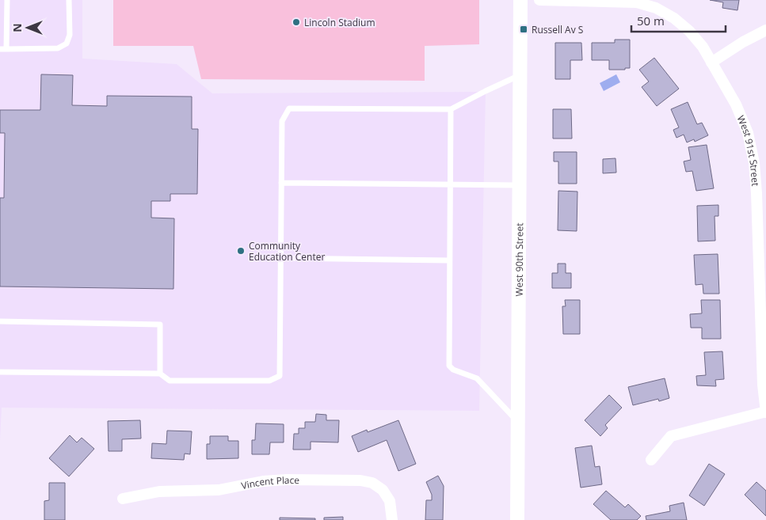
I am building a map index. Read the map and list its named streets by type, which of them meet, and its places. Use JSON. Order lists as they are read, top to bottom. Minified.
{"streets":{"street":["West 91st Street","West 90th Street","Vincent Place"]},"places":{"other":["Lincoln Stadium","Community Education Center"],"transit":["Russell Av S"]},"scale_bar":"50 m","north":"left"}
